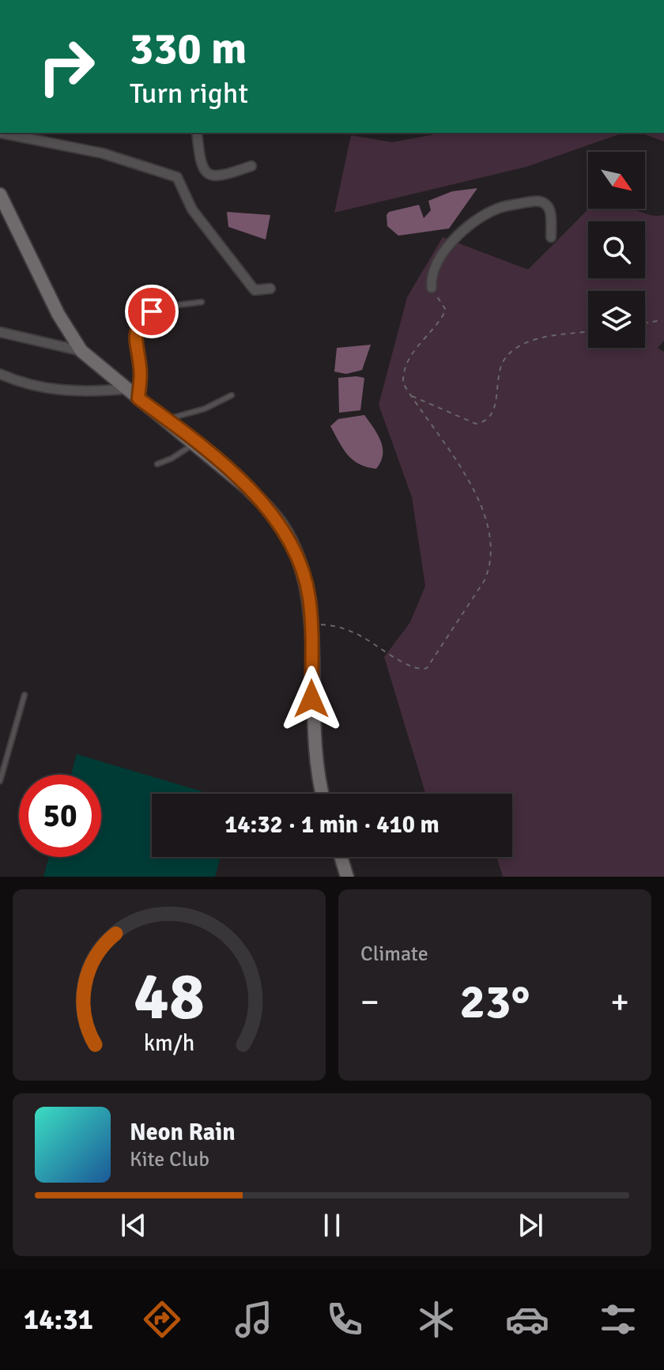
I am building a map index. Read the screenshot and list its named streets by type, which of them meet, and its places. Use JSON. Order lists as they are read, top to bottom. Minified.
{"north":"bottom right","page":{"turn":["330 m","Turn right"],"limit":"50","trip":"14:32 · 1 min · 410 m","tile":"Climate","heat":["−","23°","+"],"song":["Neon Rain","Kite Club"],"tabs":"14:31","gauge":["48","km/h"]}}
